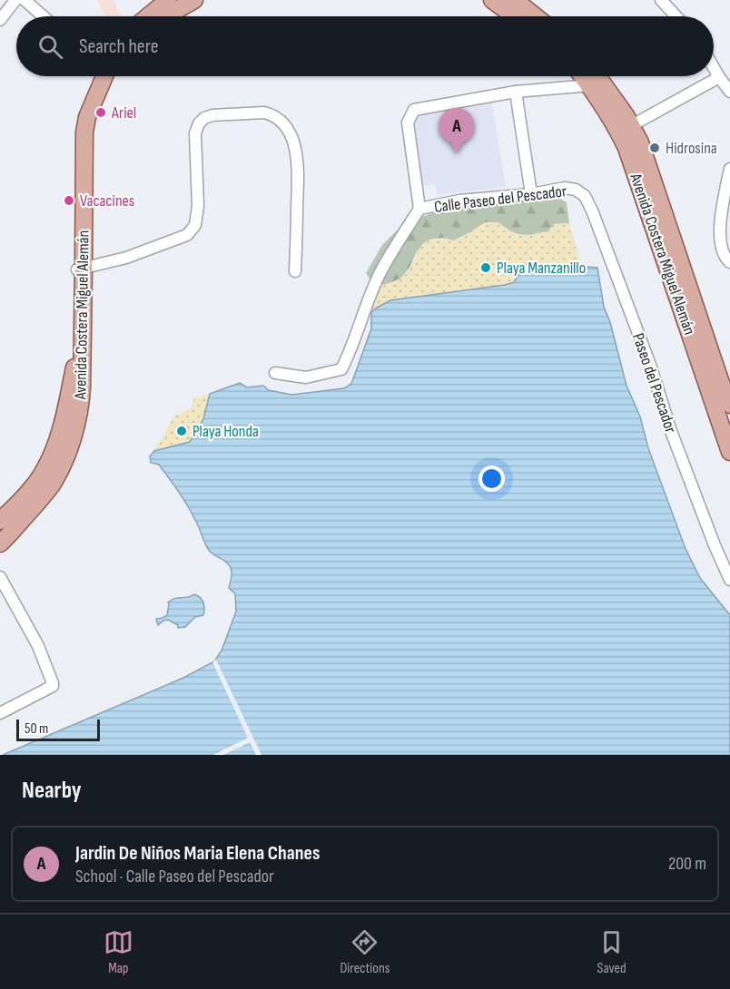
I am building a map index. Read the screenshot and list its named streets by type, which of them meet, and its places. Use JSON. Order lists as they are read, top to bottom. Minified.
{"streets":{"main road":["Avenida Costera Miguel Alemán"],"street":["Calle Paseo del Pescador","Paseo del Pescador"]},"crossings":[["Calle Paseo del Pescador","Paseo del Pescador"]],"places":["Ariel","Hidrosina","Vacacines","Playa Manzanillo","Playa Honda"],"scale_bar":"50 m","page":{"search":"Search here","pins":"A","scale":"50 m","heading":"Nearby","list":[{"mark":"A","name":"Jardin De Niños Maria Elena Chanes","note":"School · Calle Paseo del Pescador","value":"200 m"}],"nav":["Map","Directions","Saved"]}}
